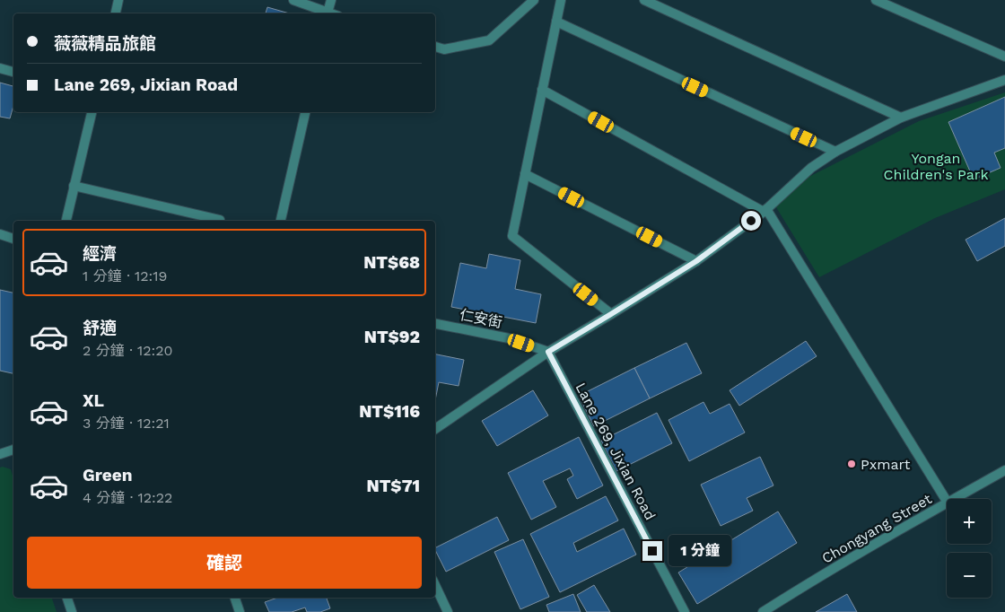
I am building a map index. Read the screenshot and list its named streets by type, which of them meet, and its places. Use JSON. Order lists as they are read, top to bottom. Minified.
{"streets":{"street":["仁安街","Lane 269, Jixian Road","Chongyang Street"]},"crossings":[["仁安街","Lane 269, Jixian Road"]],"parks":["Yongan Children's Park"],"places":["Pxmart"],"page":{"banner":["薇薇精品旅館","Lane 269, Jixian Road"],"list":[{"name":"經濟","note":"1 分鐘 · 12:19","value":"NT$68"},{"name":"舒適","note":"2 分鐘 · 12:20","value":"NT$92"},{"name":"XL","note":"3 分鐘 · 12:21","value":"NT$116"},{"name":"Green","note":"4 分鐘 · 12:22","value":"NT$71"}],"map_buttons":["+","−"],"buttons":"確認","bubble":"1 分鐘"}}
